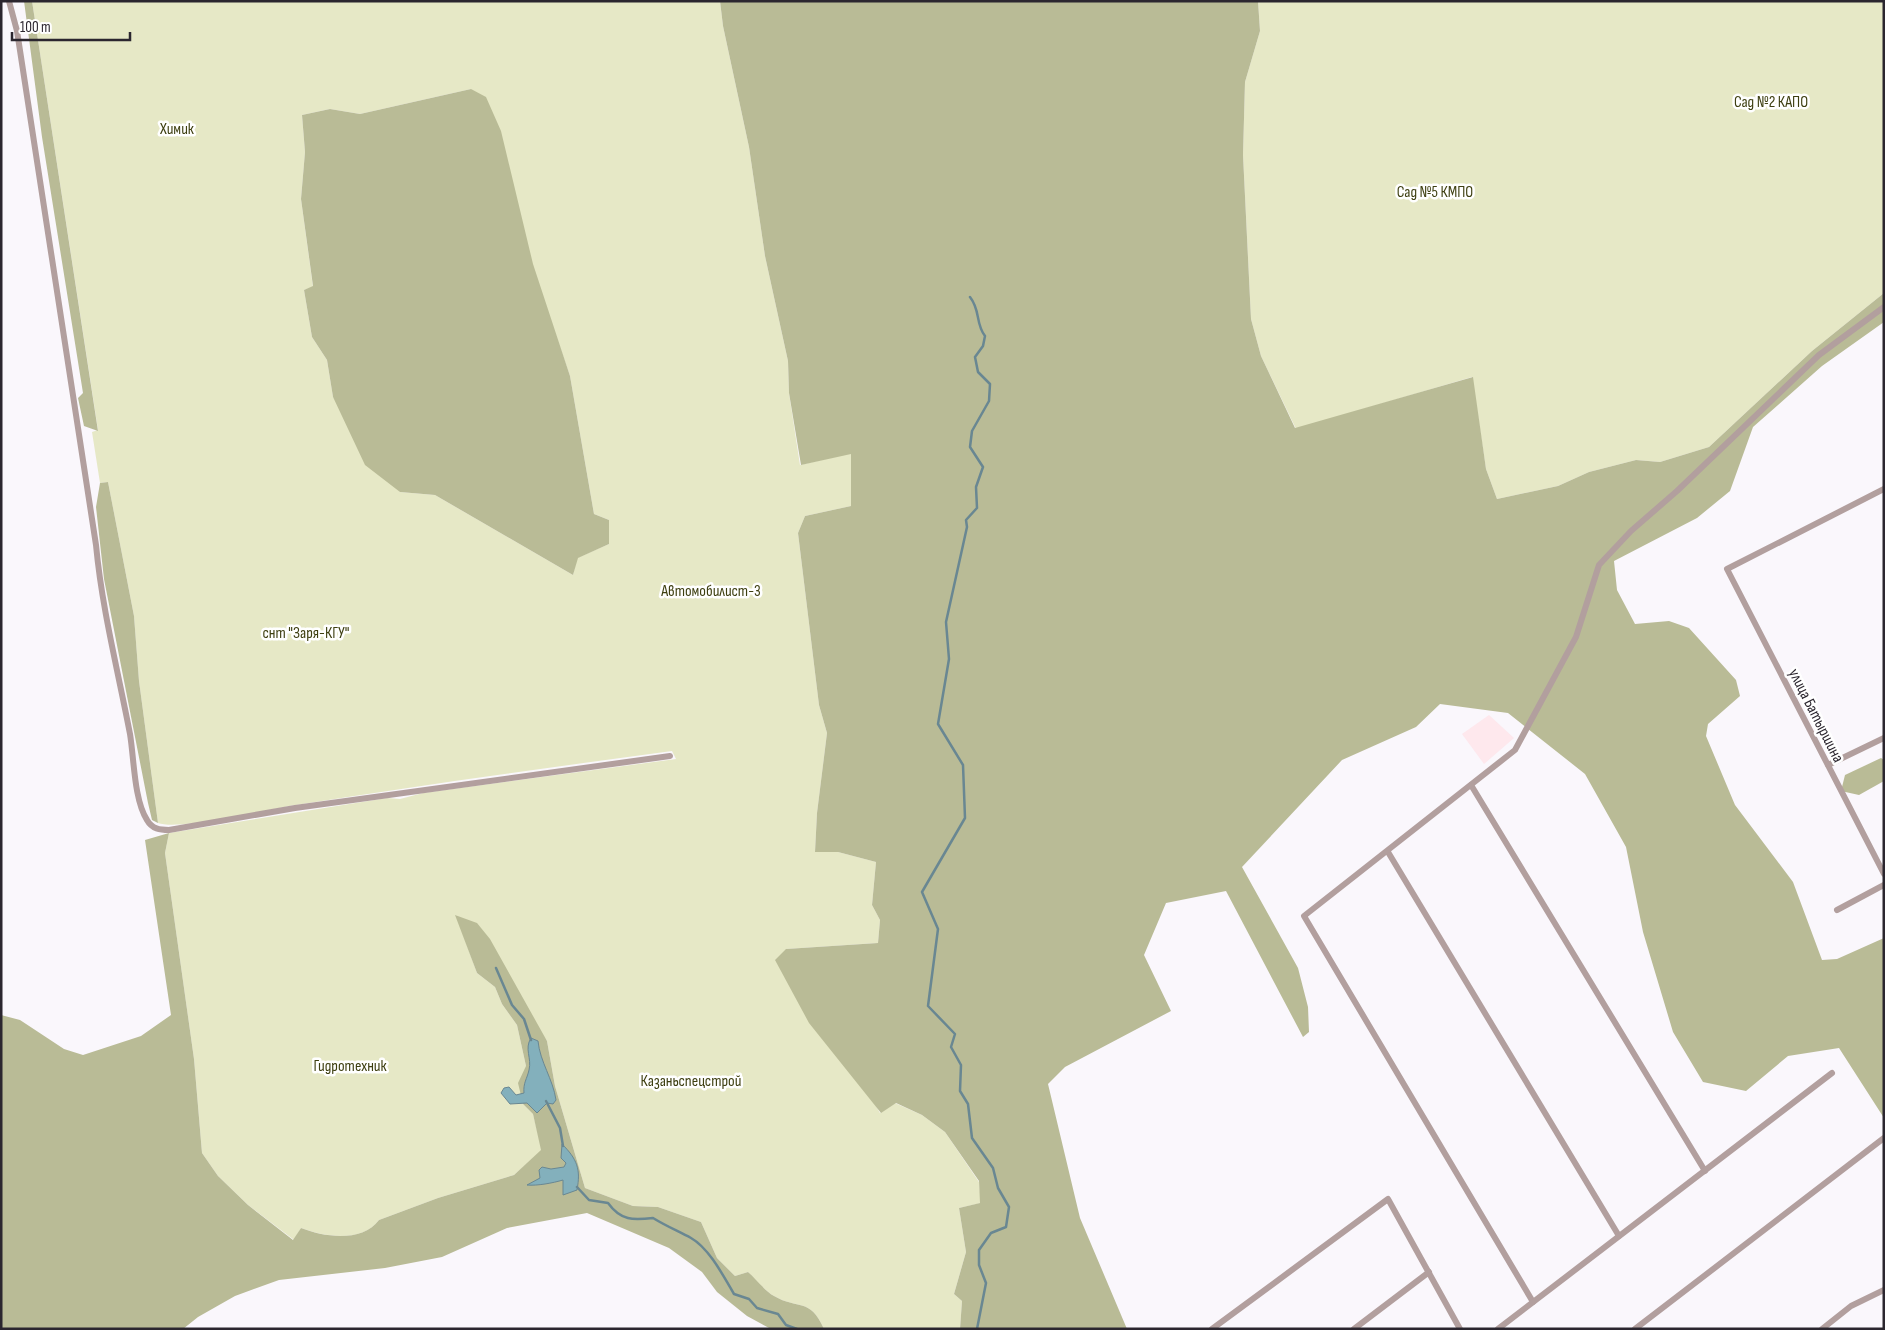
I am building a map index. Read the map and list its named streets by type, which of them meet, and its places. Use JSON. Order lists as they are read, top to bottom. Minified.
{"streets":{"street":["улица Батыршина"]},"parks":["Сад №2 КАПО","Химик","Сад №5 КМПО","Автомобилист-3","снт \"Заря-КГУ\"","Гидротехник","Казаньспецстрой"],"scale_bar":"100 m"}
